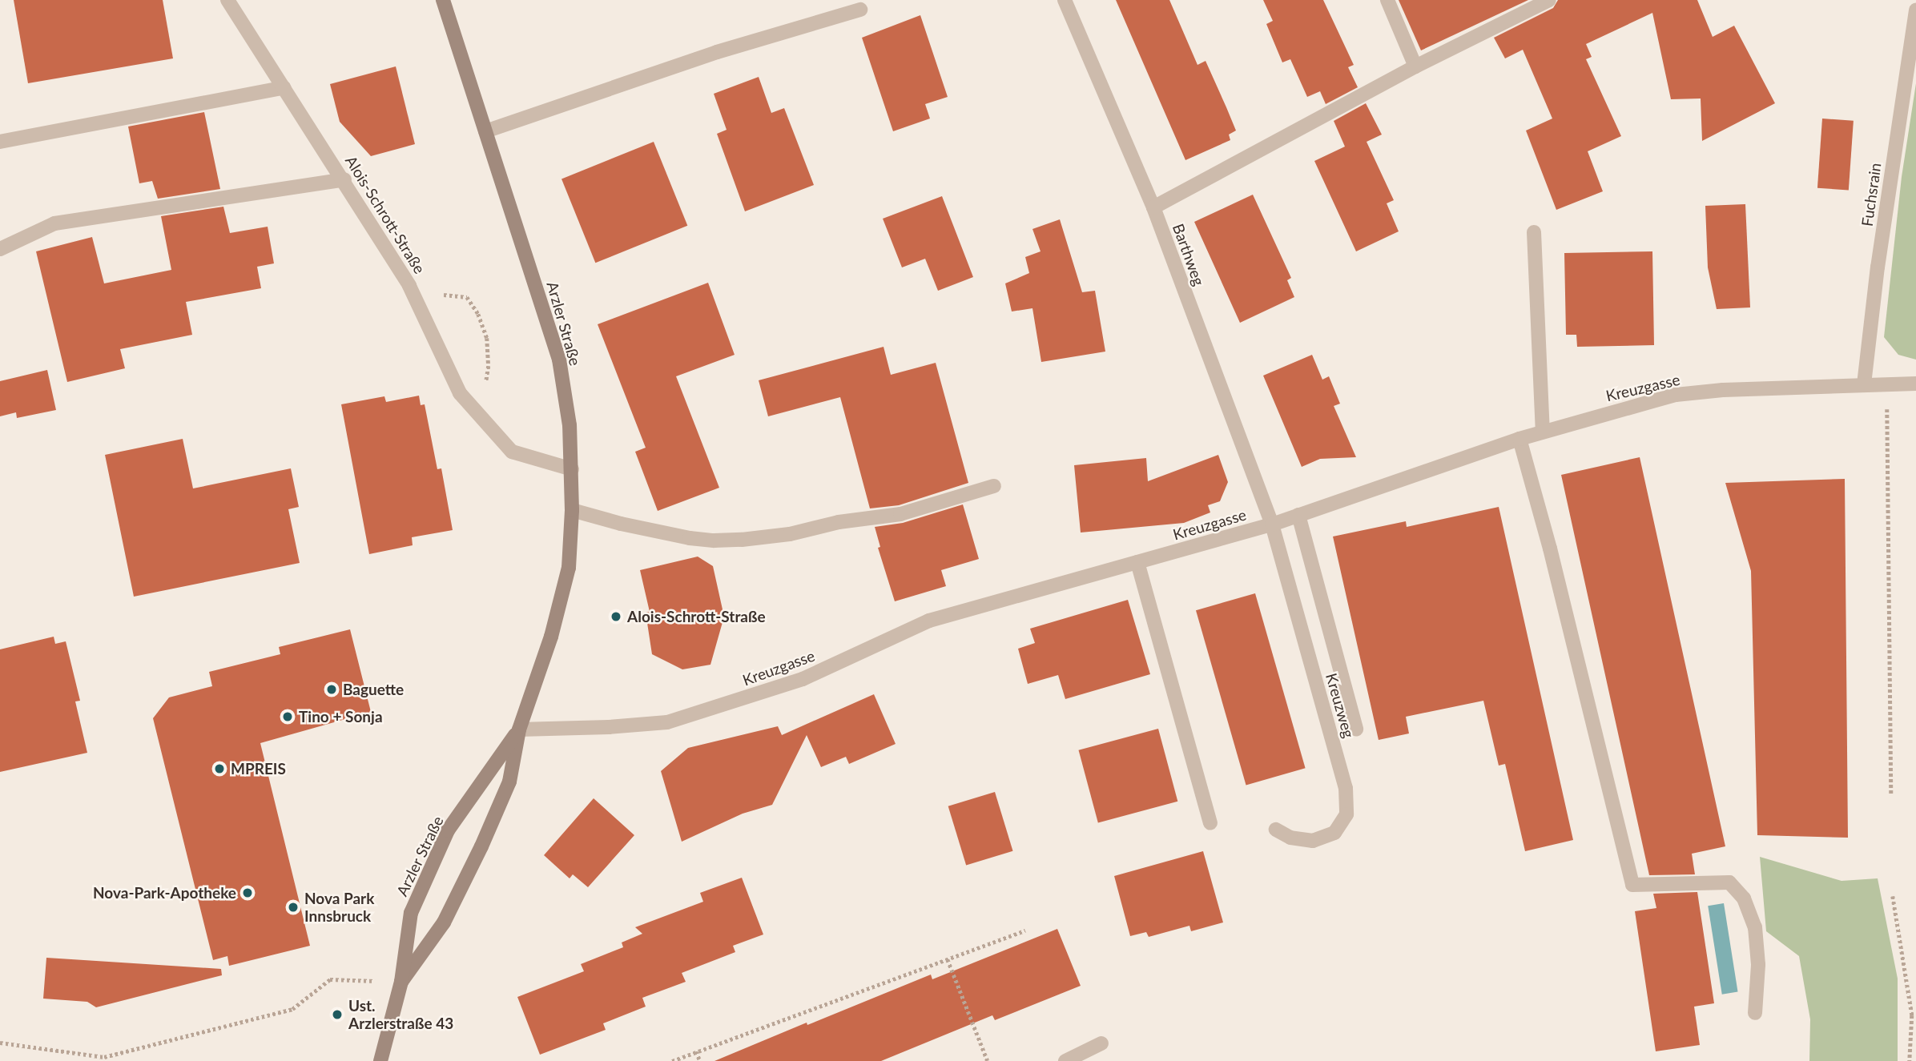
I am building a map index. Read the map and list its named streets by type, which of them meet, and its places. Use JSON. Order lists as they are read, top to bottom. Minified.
{"streets":{"main road":["Arzler Straße"],"street":["Fuchsrain","Alois-Schrott-Straße","Barthweg","Kreuzgasse","Kreuzweg"]},"crossings":[["Fuchsrain","Kreuzgasse"],["Alois-Schrott-Straße","Arzler Straße"],["Barthweg","Kreuzgasse"],["Barthweg","Kreuzweg"],["Arzler Straße","Kreuzgasse"],["Kreuzgasse","Kreuzweg"]],"places":["Alois-Schrott-Straße","Baguette","Tino + Sonja","MPREIS","Nova-Park-Apotheke","Nova Park Innsbruck","Ust. Arzlerstraße 43"]}
